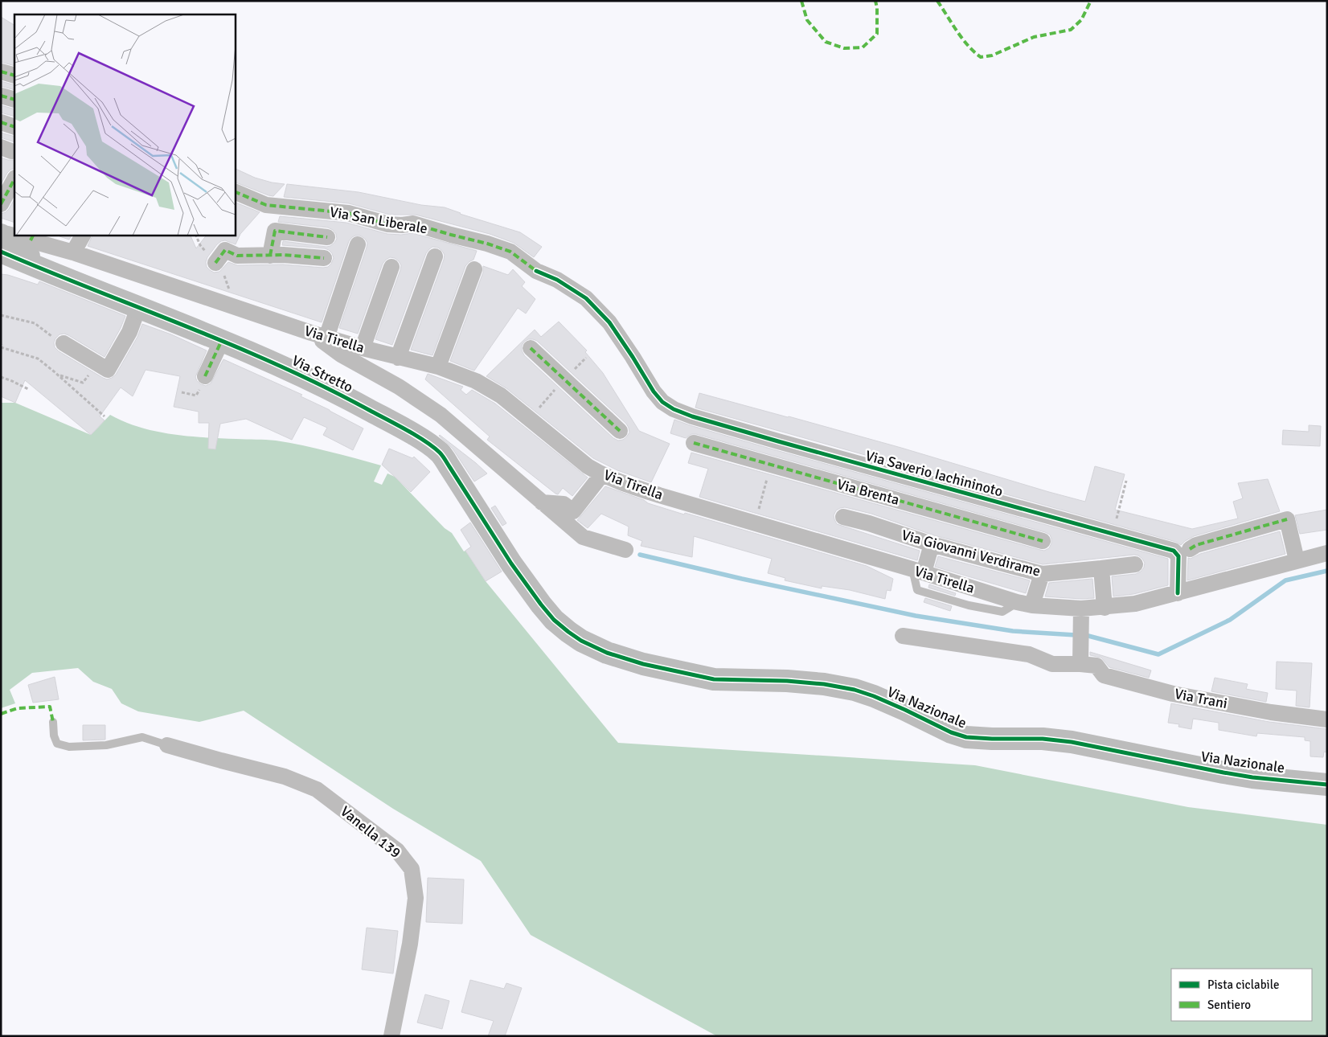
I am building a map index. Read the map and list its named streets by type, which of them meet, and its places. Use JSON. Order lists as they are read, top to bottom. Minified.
{"streets":{"street":["Via San Liberale","Via Tirella","Via Stretto","Via Saverio Iachininoto","Via Brenta","Via Giovanni Verdirame","Via Trani","Via Nazionale","Vanella 139"]},"crossings":[["Via San Liberale","Via Saverio Iachininoto"],["Via Tirella","Via Stretto"],["Via Tirella","Via Saverio Iachininoto"],["Via Stretto","Via Nazionale"]],"legend":["Pista ciclabile","Sentiero"]}
